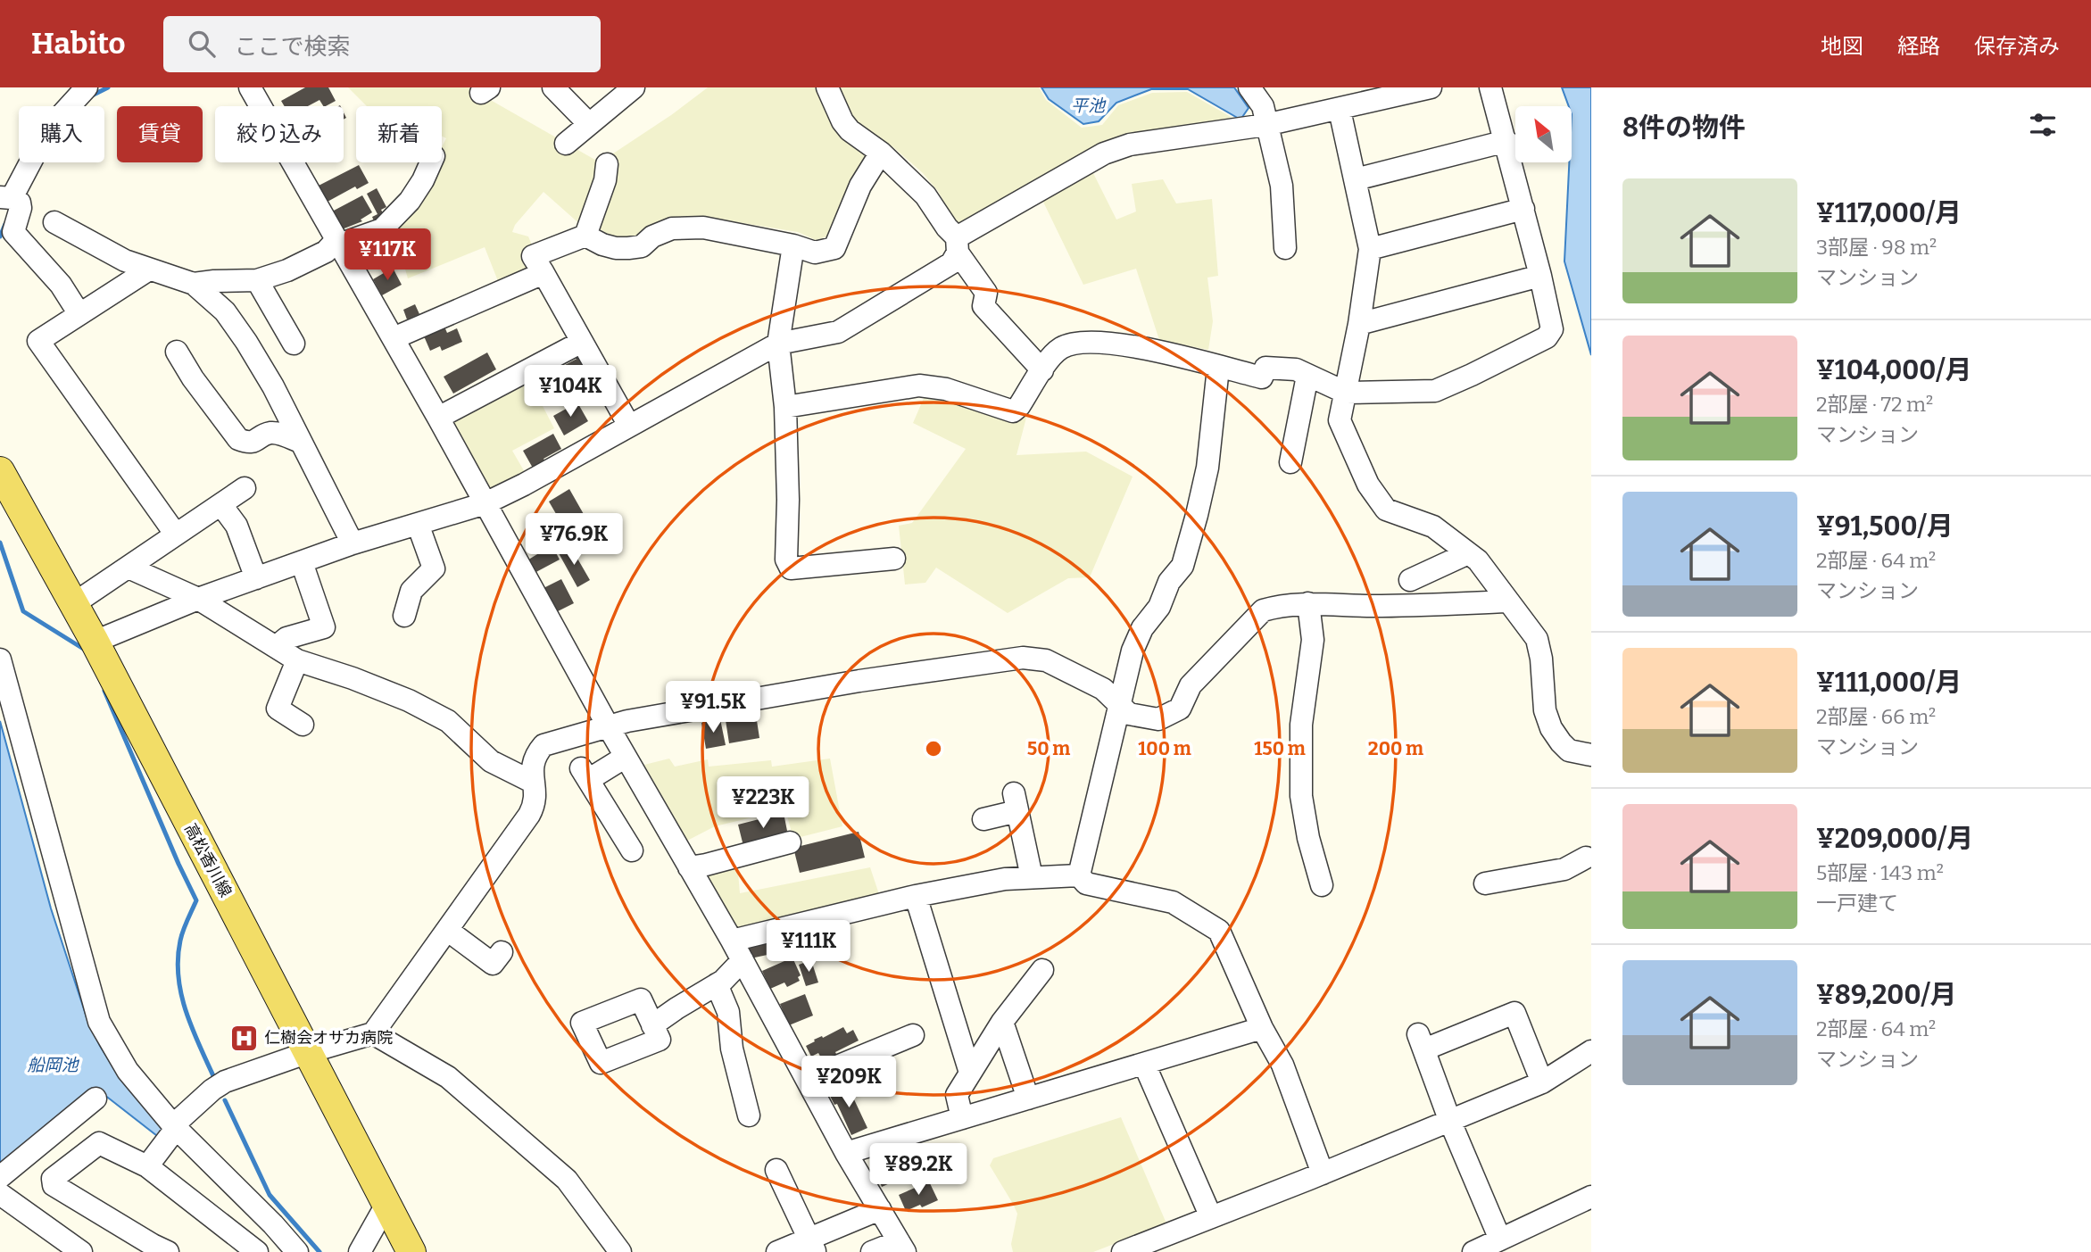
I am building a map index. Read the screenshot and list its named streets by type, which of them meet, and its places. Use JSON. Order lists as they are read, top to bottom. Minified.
{"streets":{"main road":["高松香川線"]},"water":["平池","船岡池"],"places":{"hospital":["仁樹会オサカ病院"]},"north":"top left","page":{"header":"Habito","search":"ここで検索","nav":["地図","経路","保存済み"],"heading":"8件の物件","chip":["購入","賃貸","絞り込み","新着"],"list":[{"name":"¥117,000/月","note":"3部屋 · 98 m² · マンション"},{"name":"¥104,000/月","note":"2部屋 · 72 m² · マンション"},{"name":"¥91,500/月","note":"2部屋 · 64 m² · マンション"},{"name":"¥111,000/月","note":"2部屋 · 66 m² · マンション"},{"name":"¥209,000/月","note":"5部屋 · 143 m² · 一戸建て"},{"name":"¥89,200/月","note":"2部屋 · 64 m² · マンション"}],"price":["¥117K","¥104K","¥76.9K","¥91.5K","¥223K","¥111K","¥209K","¥89.2K"]},"rings":["50 m","100 m","150 m","200 m"]}
